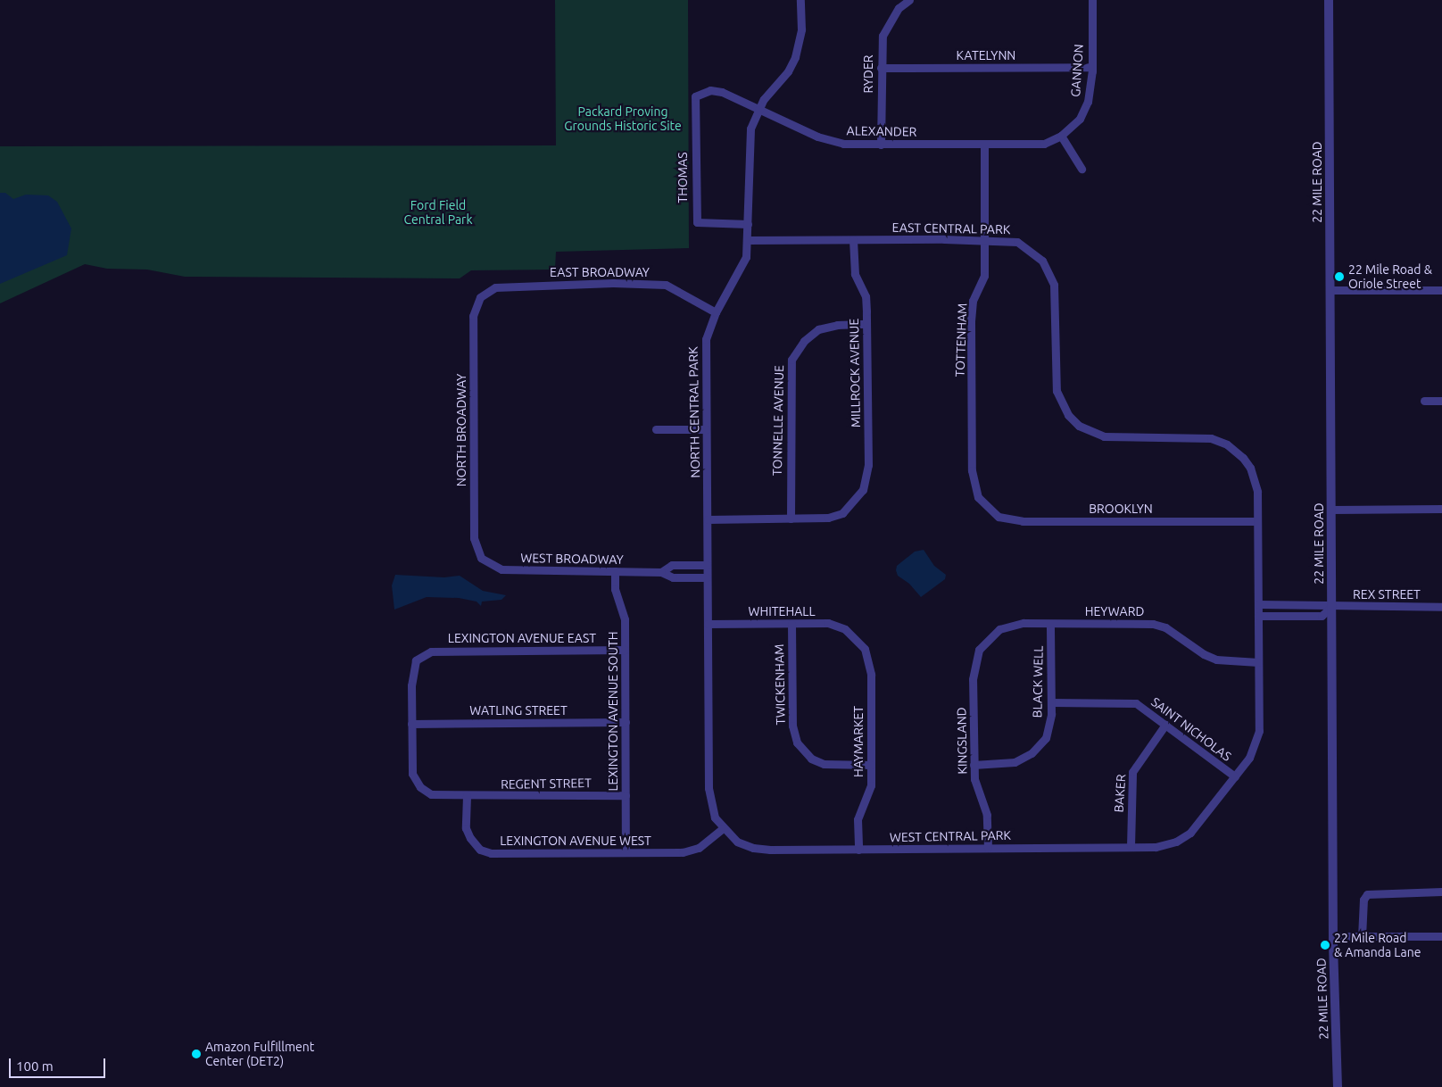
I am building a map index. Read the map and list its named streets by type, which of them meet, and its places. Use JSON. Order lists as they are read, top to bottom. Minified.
{"streets":{"street":["KATELYNN","GANNON","RYDER","ALEXANDER","THOMAS","22 MILE ROAD","EAST CENTRAL PARK","EAST BROADWAY","TOTTENHAM","MILLROCK AVENUE","NORTH CENTRAL PARK","TONNELLE AVENUE","NORTH BROADWAY","BROOKLYN","WEST BROADWAY","REX STREET","WHITEHALL","HEYWARD","LEXINGTON AVENUE EAST","BLACK WELL","TWICKENHAM","WATLING STREET","LEXINGTON AVENUE SOUTH","SAINT NICHOLAS","KINGSLAND","HAYMARKET","REGENT STREET","BAKER","WEST CENTRAL PARK","LEXINGTON AVENUE WEST"]},"crossings":[["KATELYNN","GANNON"],["KATELYNN","RYDER"],["GANNON","ALEXANDER"],["GANNON","TOTTENHAM"],["RYDER","ALEXANDER"],["ALEXANDER","THOMAS"],["ALEXANDER","TOTTENHAM"],["ALEXANDER","NORTH CENTRAL PARK"],["THOMAS","NORTH CENTRAL PARK"],["22 MILE ROAD","REX STREET"],["EAST CENTRAL PARK","TOTTENHAM"],["EAST CENTRAL PARK","MILLROCK AVENUE"],["EAST CENTRAL PARK","NORTH CENTRAL PARK"],["EAST CENTRAL PARK","BROOKLYN"],["EAST BROADWAY","NORTH CENTRAL PARK"],["EAST BROADWAY","NORTH BROADWAY"],["TOTTENHAM","BROOKLYN"],["MILLROCK AVENUE","TONNELLE AVENUE"],["NORTH CENTRAL PARK","WEST BROADWAY"],["NORTH CENTRAL PARK","WHITEHALL"],["NORTH CENTRAL PARK","WEST CENTRAL PARK"],["NORTH BROADWAY","WEST BROADWAY"],["WEST BROADWAY","LEXINGTON AVENUE SOUTH"],["WHITEHALL","TWICKENHAM"],["WHITEHALL","HAYMARKET"],["HEYWARD","BLACK WELL"],["HEYWARD","KINGSLAND"],["LEXINGTON AVENUE EAST","WATLING STREET"],["LEXINGTON AVENUE EAST","LEXINGTON AVENUE SOUTH"],["LEXINGTON AVENUE EAST","REGENT STREET"],["BLACK WELL","SAINT NICHOLAS"],["BLACK WELL","KINGSLAND"],["TWICKENHAM","HAYMARKET"],["WATLING STREET","LEXINGTON AVENUE SOUTH"],["WATLING STREET","REGENT STREET"],["LEXINGTON AVENUE SOUTH","REGENT STREET"],["LEXINGTON AVENUE SOUTH","LEXINGTON AVENUE WEST"],["SAINT NICHOLAS","BAKER"],["SAINT NICHOLAS","WEST CENTRAL PARK"],["KINGSLAND","WEST CENTRAL PARK"],["HAYMARKET","WEST CENTRAL PARK"],["REGENT STREET","LEXINGTON AVENUE WEST"],["BAKER","WEST CENTRAL PARK"],["WEST CENTRAL PARK","LEXINGTON AVENUE WEST"]],"parks":["Packard Proving Grounds Historic Site","Ford Field Central Park"],"places":["22 Mile Road & Oriole Street","22 Mile Road & Amanda Lane","Amazon Fulfillment Center (DET2)"],"scale_bar":"100 m"}
